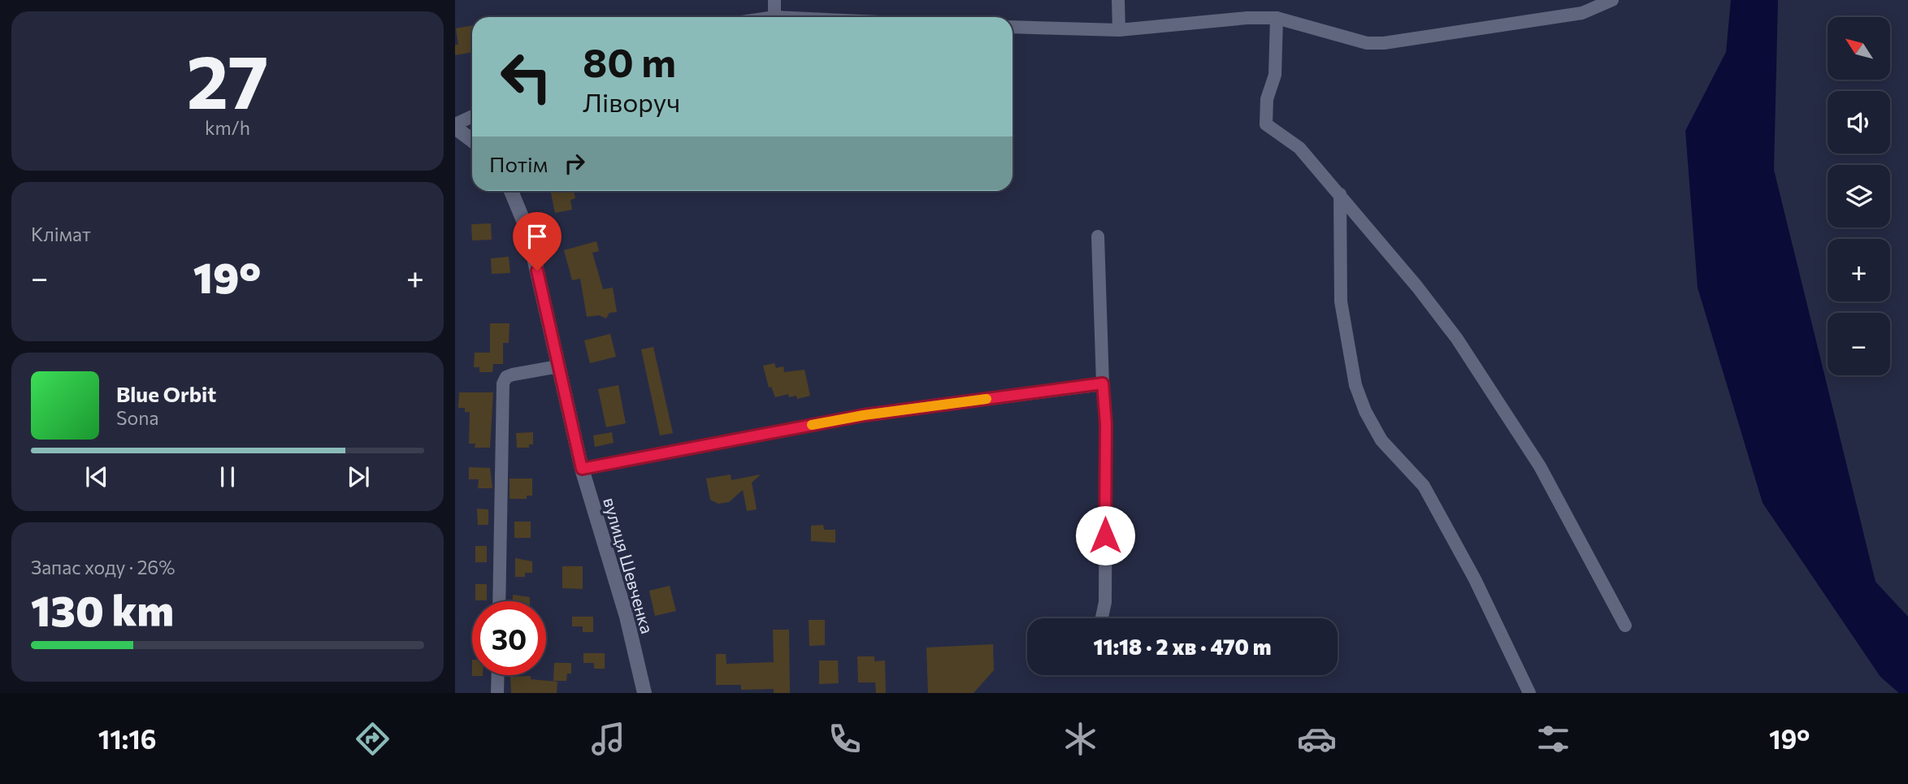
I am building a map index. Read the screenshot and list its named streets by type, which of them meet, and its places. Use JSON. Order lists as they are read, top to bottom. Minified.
{"streets":{"street":["вулиця Шевченка"]},"north":"top left","page":{"tile":[["27","km/h"],"Клімат",["Запас ходу · 26%","130 km"]],"map_buttons":["+","−"],"turn":["80 m","Ліворуч"],"then":"Потім","heat":["−","19°","+"],"song":["Blue Orbit","Sona"],"limit":"30","trip":"11:18 · 2 хв · 470 m","tabs":["11:16","19°"]}}
